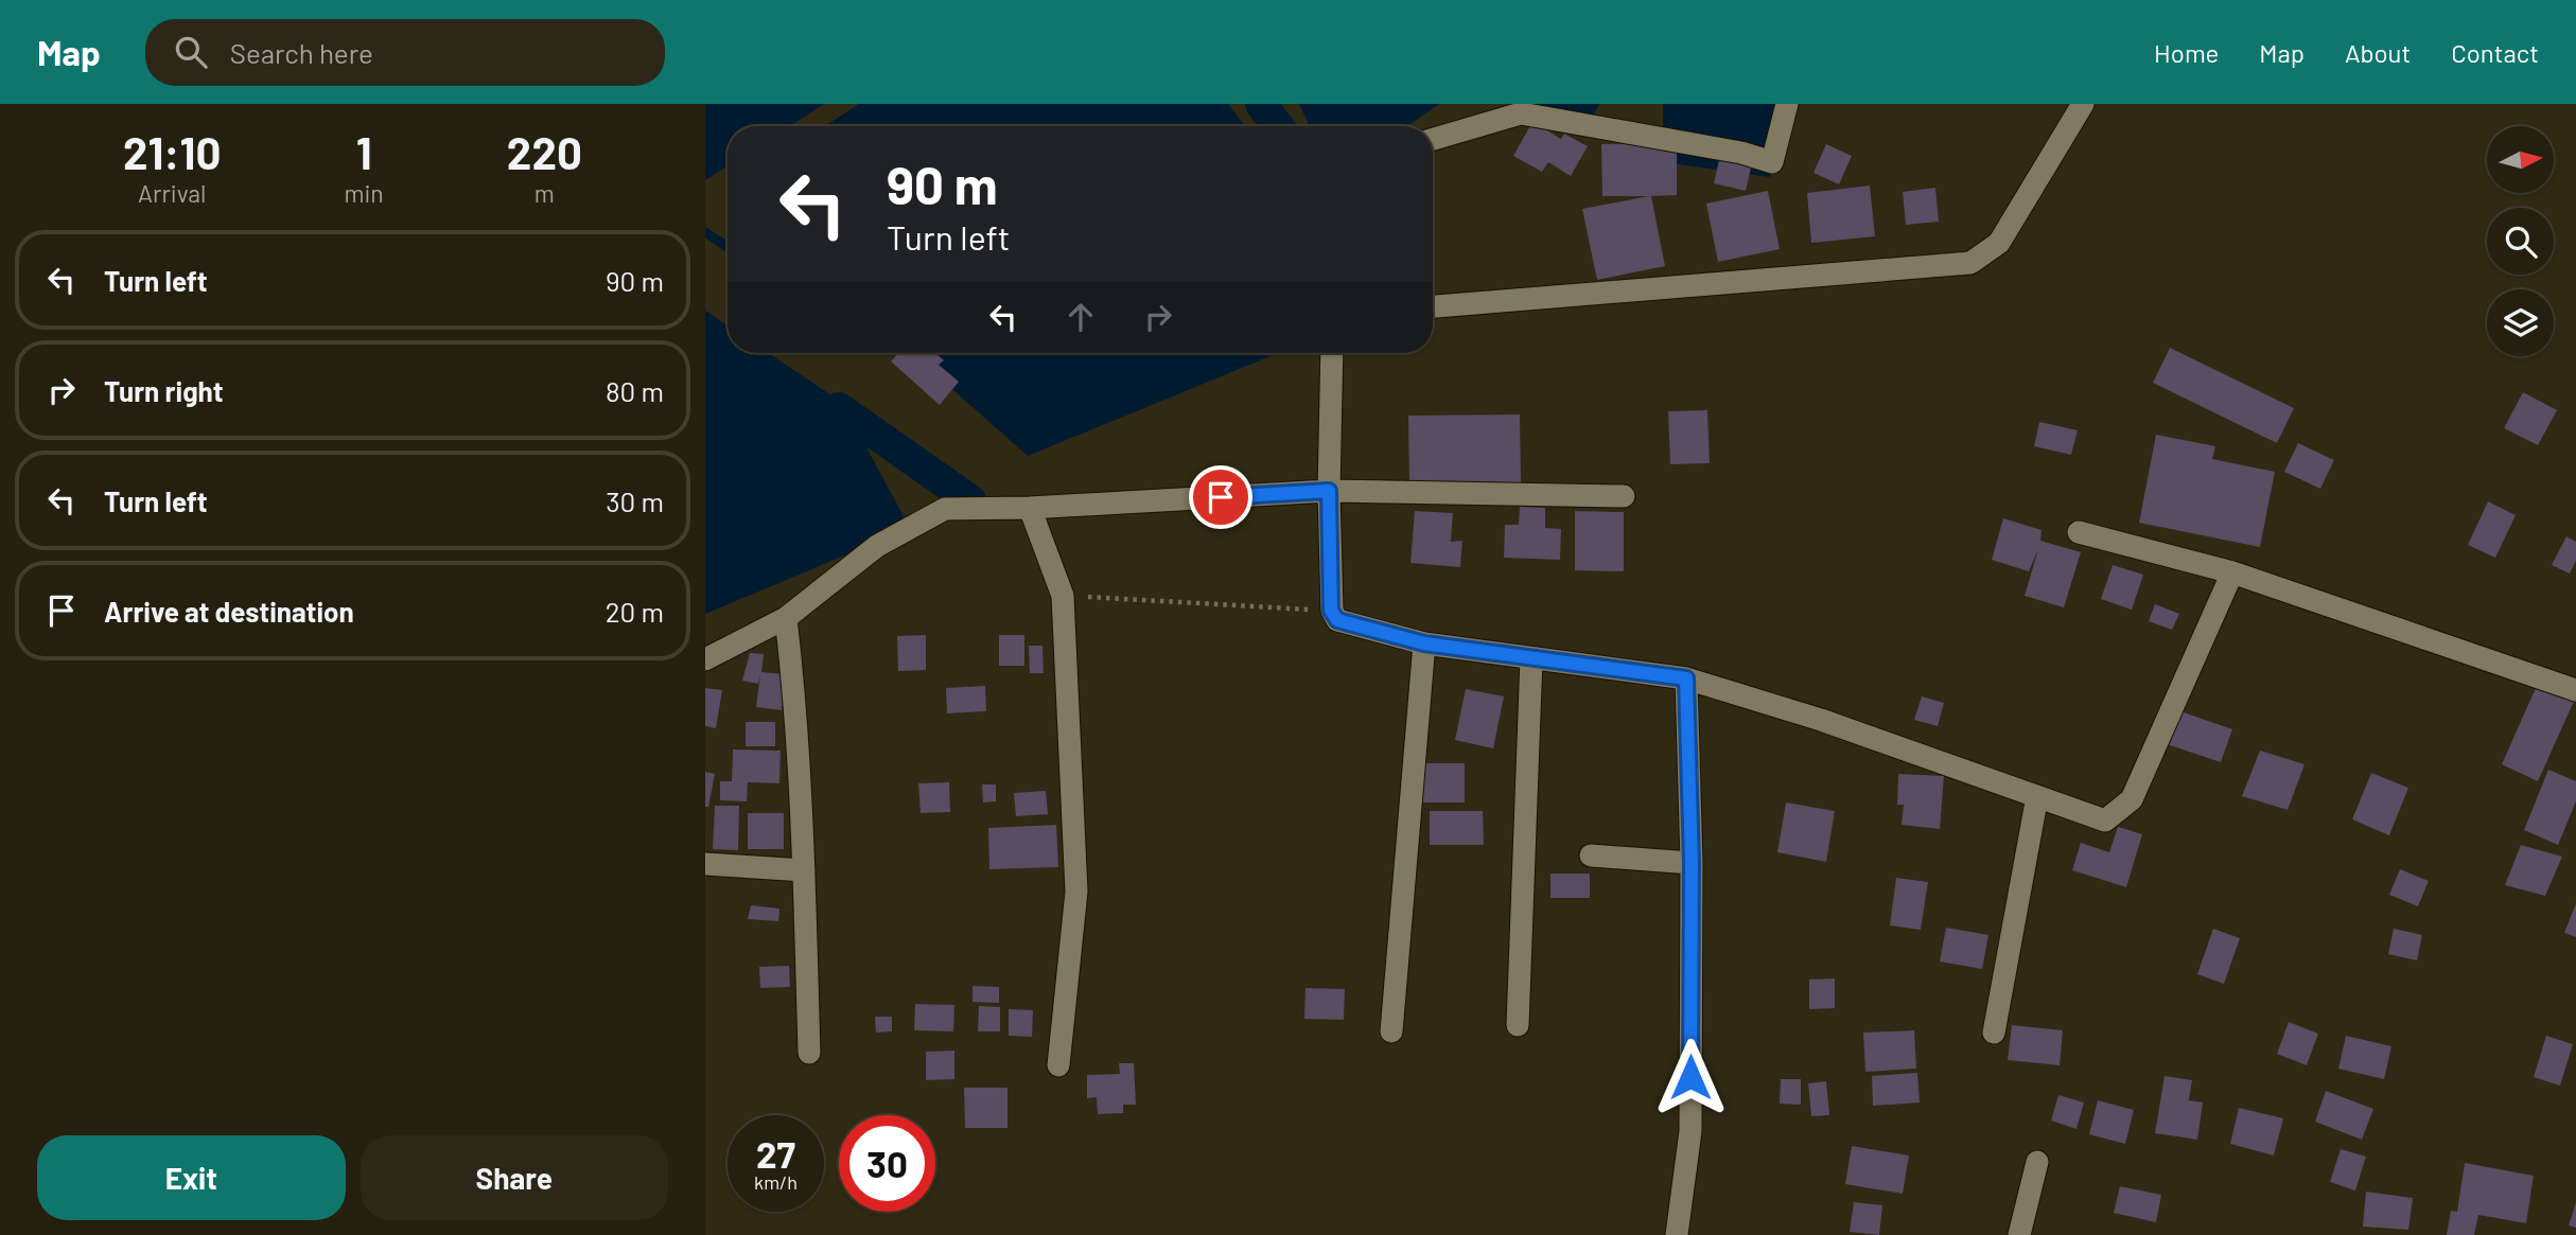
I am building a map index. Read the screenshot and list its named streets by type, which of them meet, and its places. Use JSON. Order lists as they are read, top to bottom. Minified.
{"north":"right","page":{"header":"Map","search":"Search here","nav":["Home","Map","About","Contact"],"eta":["21:10","Arrival","1","min","220","m"],"turn":["90 m","Turn left"],"list":[{"name":"Turn left","value":"90 m"},{"name":"Turn right","value":"80 m"},{"name":"Turn left","value":"30 m"},{"name":"Arrive at destination","value":"20 m"}],"speed":"27 km/h","limit":"30","buttons":["Exit","Share"]}}
